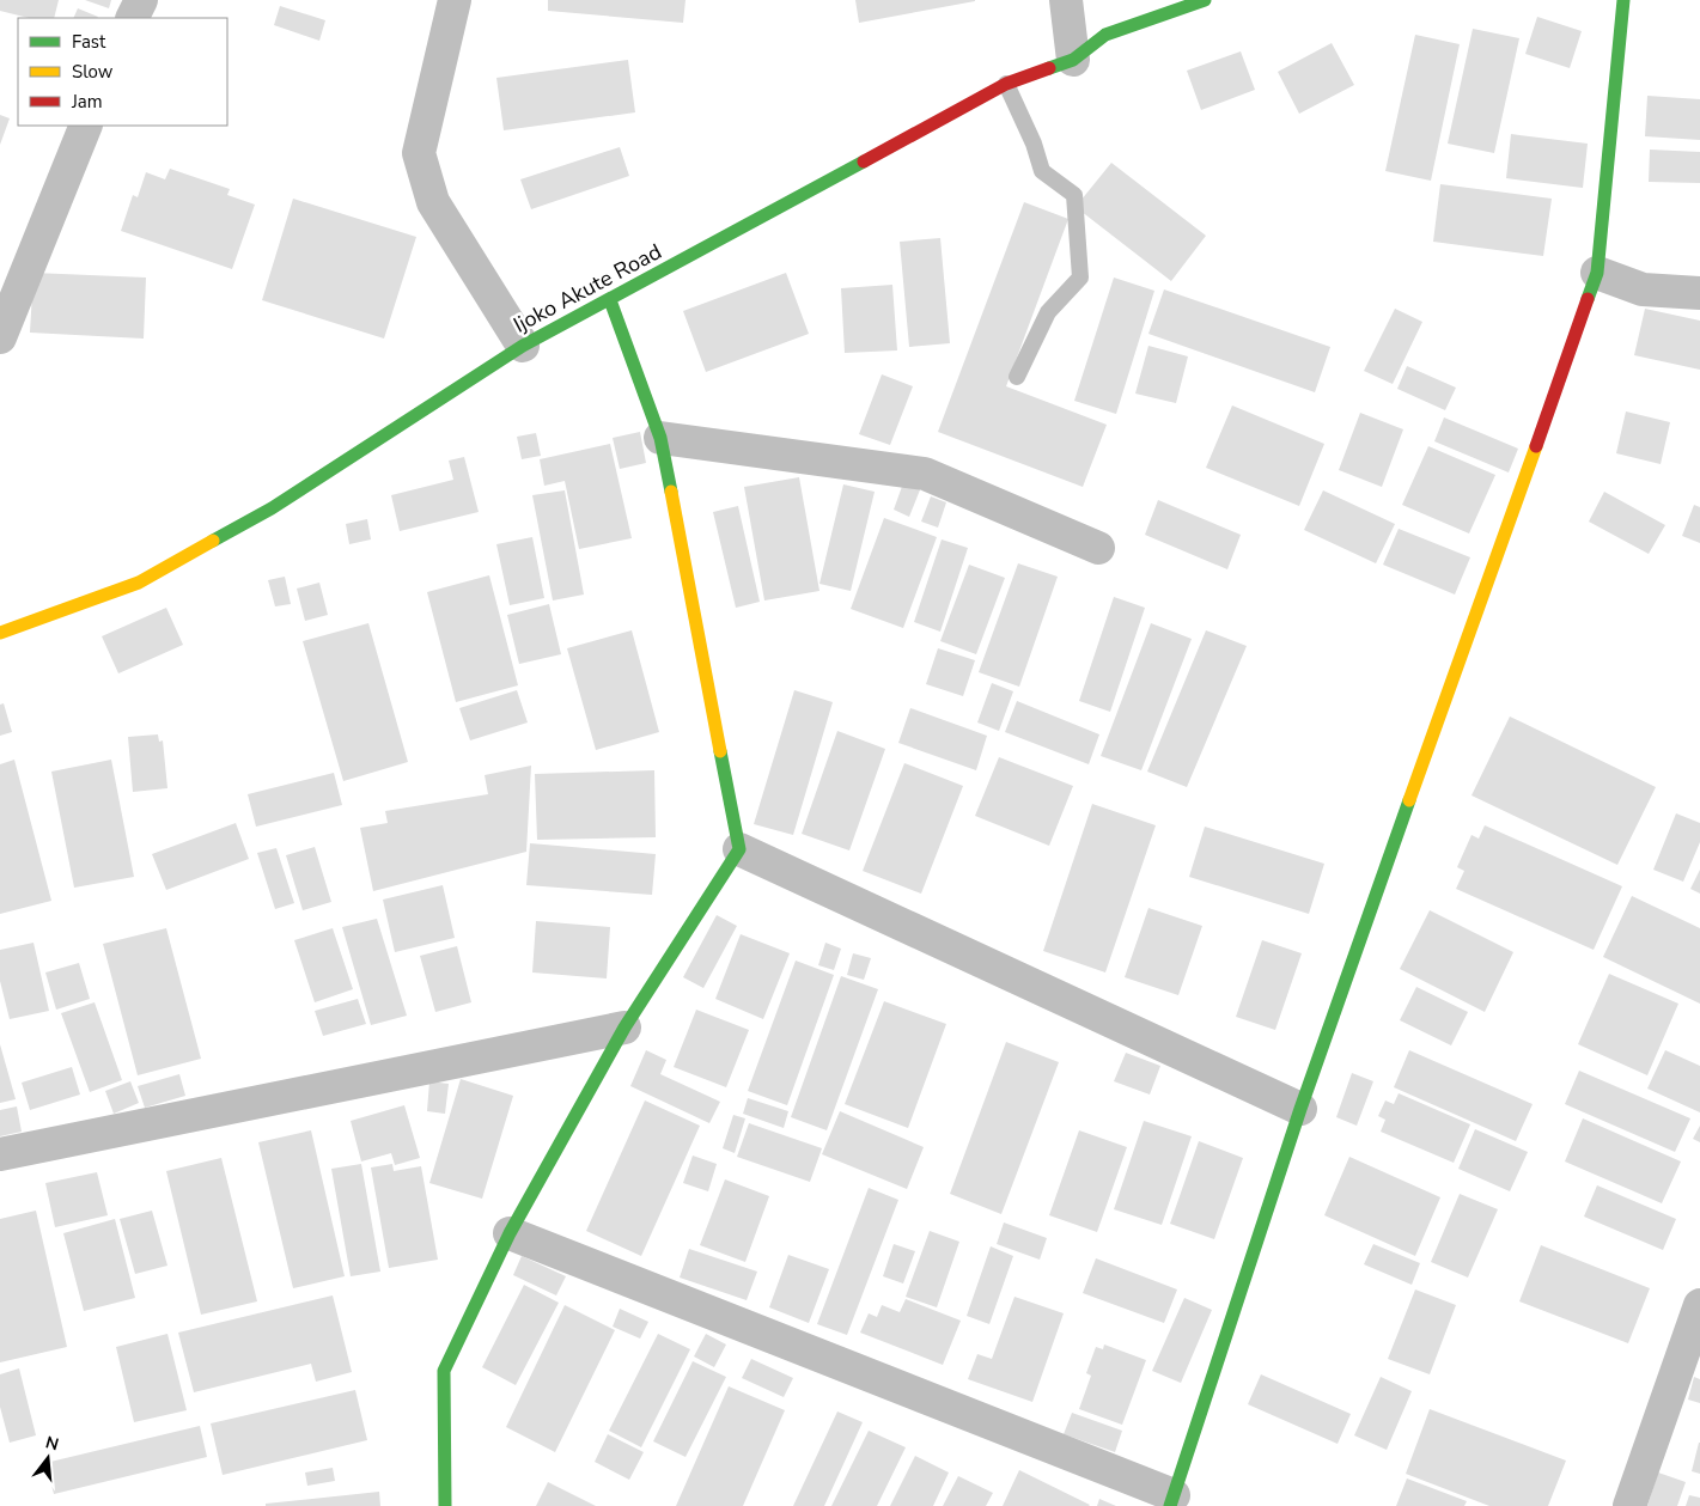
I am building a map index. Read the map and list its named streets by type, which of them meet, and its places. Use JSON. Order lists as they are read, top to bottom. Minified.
{"streets":{"street":["Ijoko Akute Road"]},"legend":["Fast","Slow","Jam"],"north":"top"}
